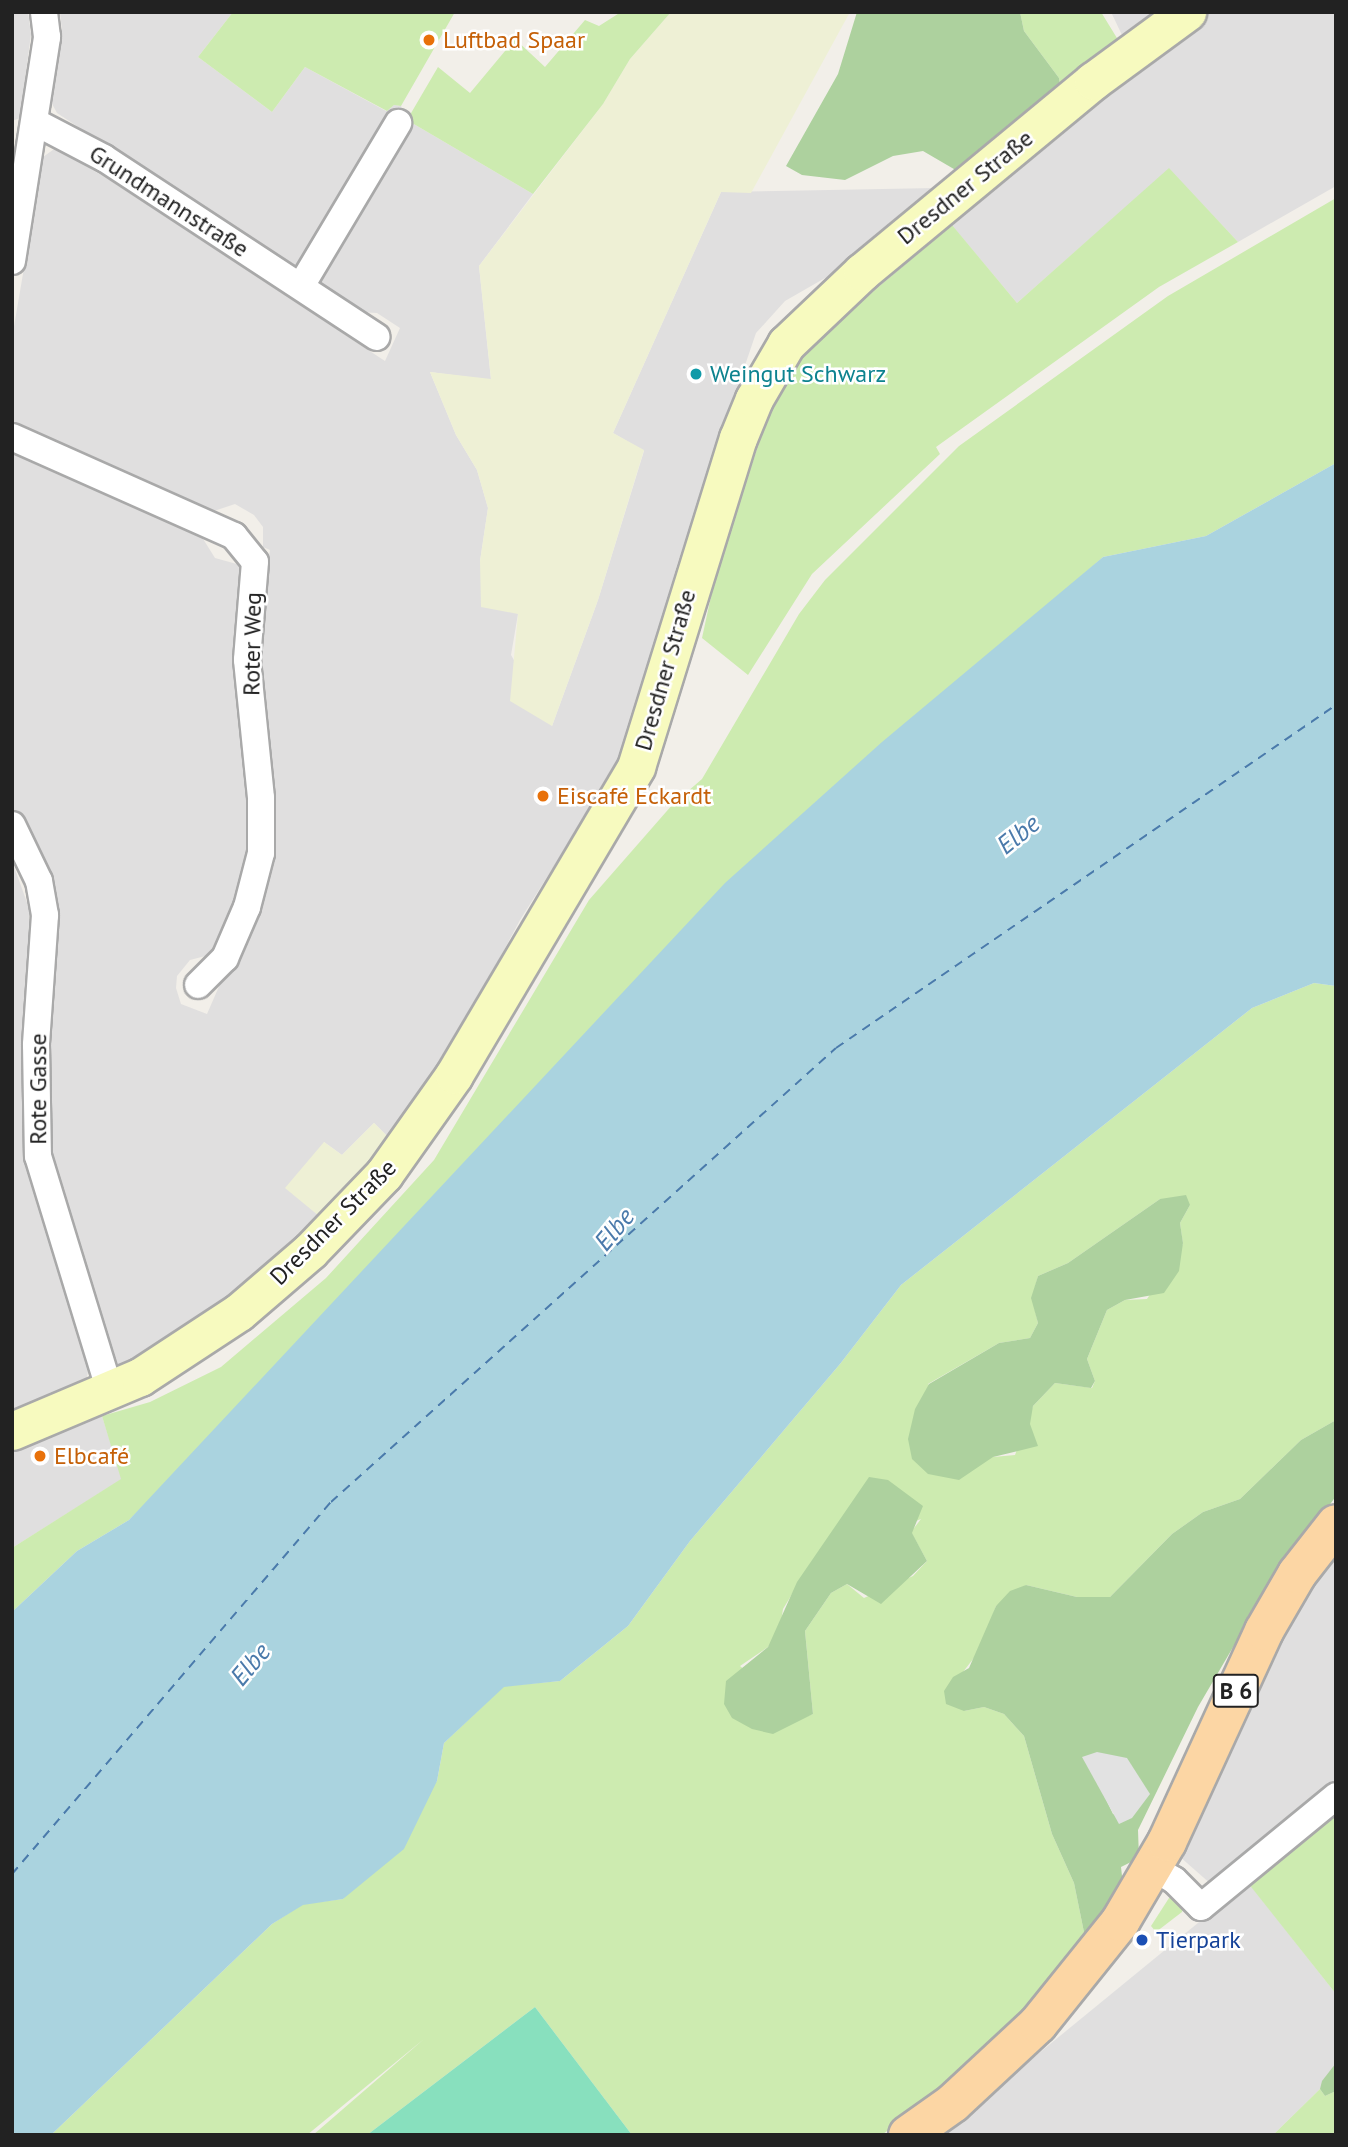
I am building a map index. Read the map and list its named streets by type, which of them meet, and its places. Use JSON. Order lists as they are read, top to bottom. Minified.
{"streets":{"main road":["Dresdner Straße","B 6"],"street":["Grundmannstraße","Roter Weg","Rote Gasse"]},"crossings":[["Dresdner Straße","Rote Gasse"]],"water":["Elbe"],"places":["Luftbad Spaar","Weingut Schwarz","Eiscafé Eckardt","Elbcafé","Tierpark"]}
